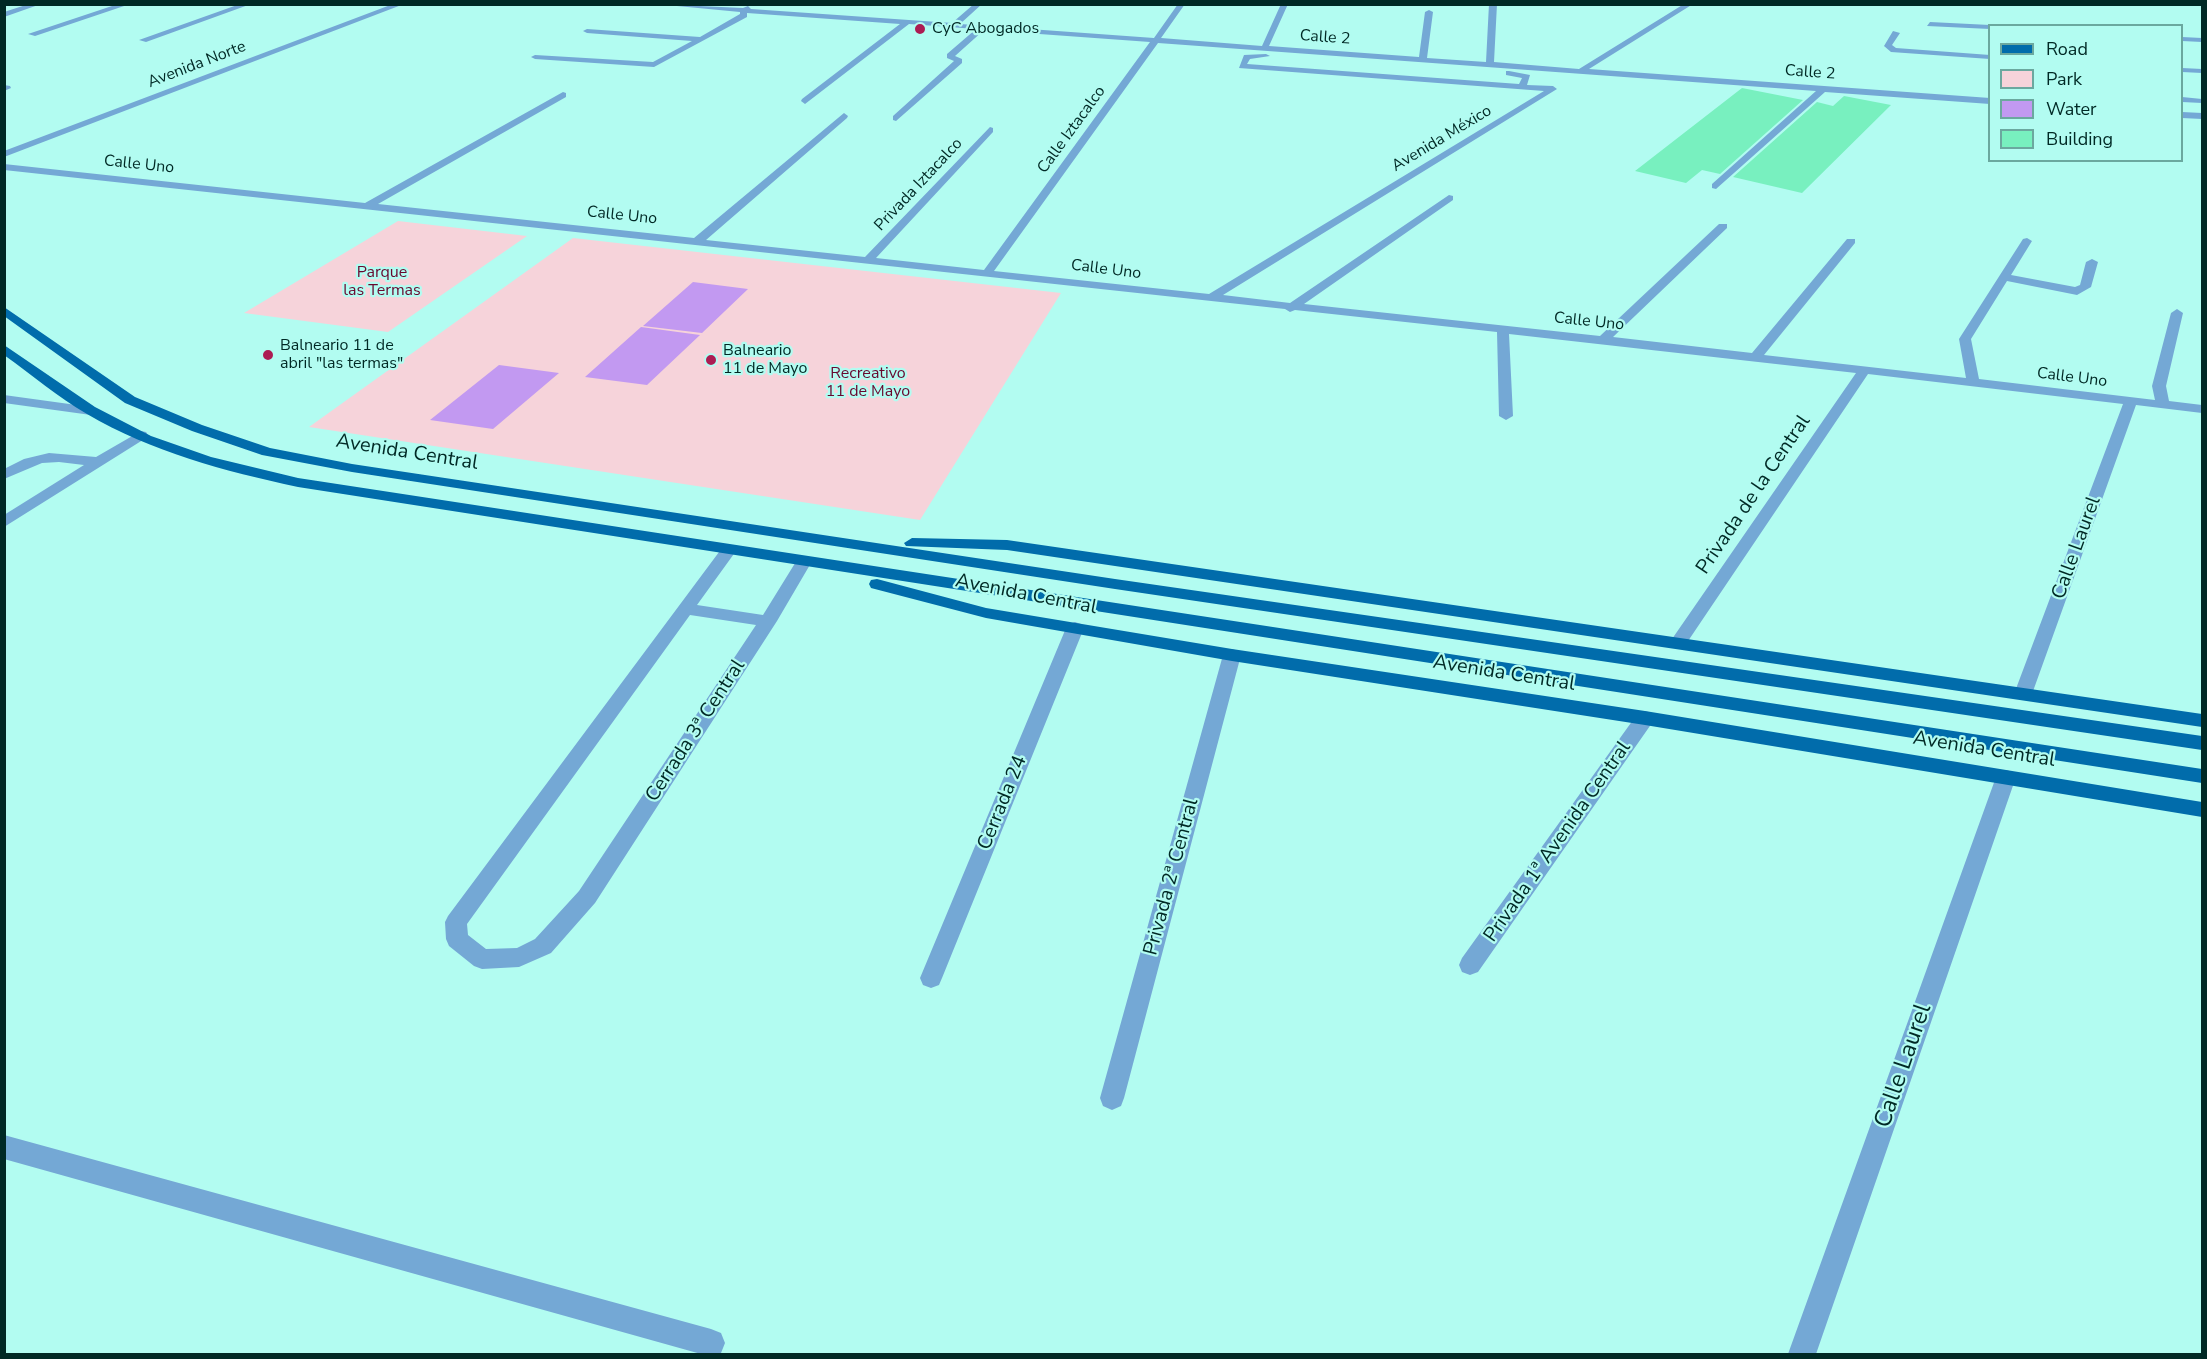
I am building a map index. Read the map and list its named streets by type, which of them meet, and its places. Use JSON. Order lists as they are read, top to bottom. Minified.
{"streets":{"main road":["Avenida Central"],"street":["Calle 2","Avenida Norte","Calle Iztacalco","Avenida México","Calle Uno","Privada Iztacalco","Privada de la Central","Calle Laurel","Cerrada 3ª Central","Cerrada 24","Privada 1ª Avenida Central","Privada 2ª Central"]},"crossings":[["Calle 2","Calle Iztacalco"],["Calle 2","Avenida México"],["Calle Iztacalco","Calle Uno"],["Avenida México","Calle Uno"],["Calle Uno","Privada Iztacalco"],["Calle Uno","Privada de la Central"],["Calle Uno","Calle Laurel"],["Avenida Central","Privada de la Central"],["Avenida Central","Calle Laurel"],["Avenida Central","Cerrada 3ª Central"],["Avenida Central","Cerrada 24"],["Avenida Central","Privada 1ª Avenida Central"],["Avenida Central","Privada 2ª Central"]],"parks":["Parque las Termas","Recreativo 11 de Mayo"],"places":["CyC Abogados","Balneario 11 de abril \"las termas\"","Balneario 11 de Mayo"],"legend":["Road","Park","Water","Building"]}
